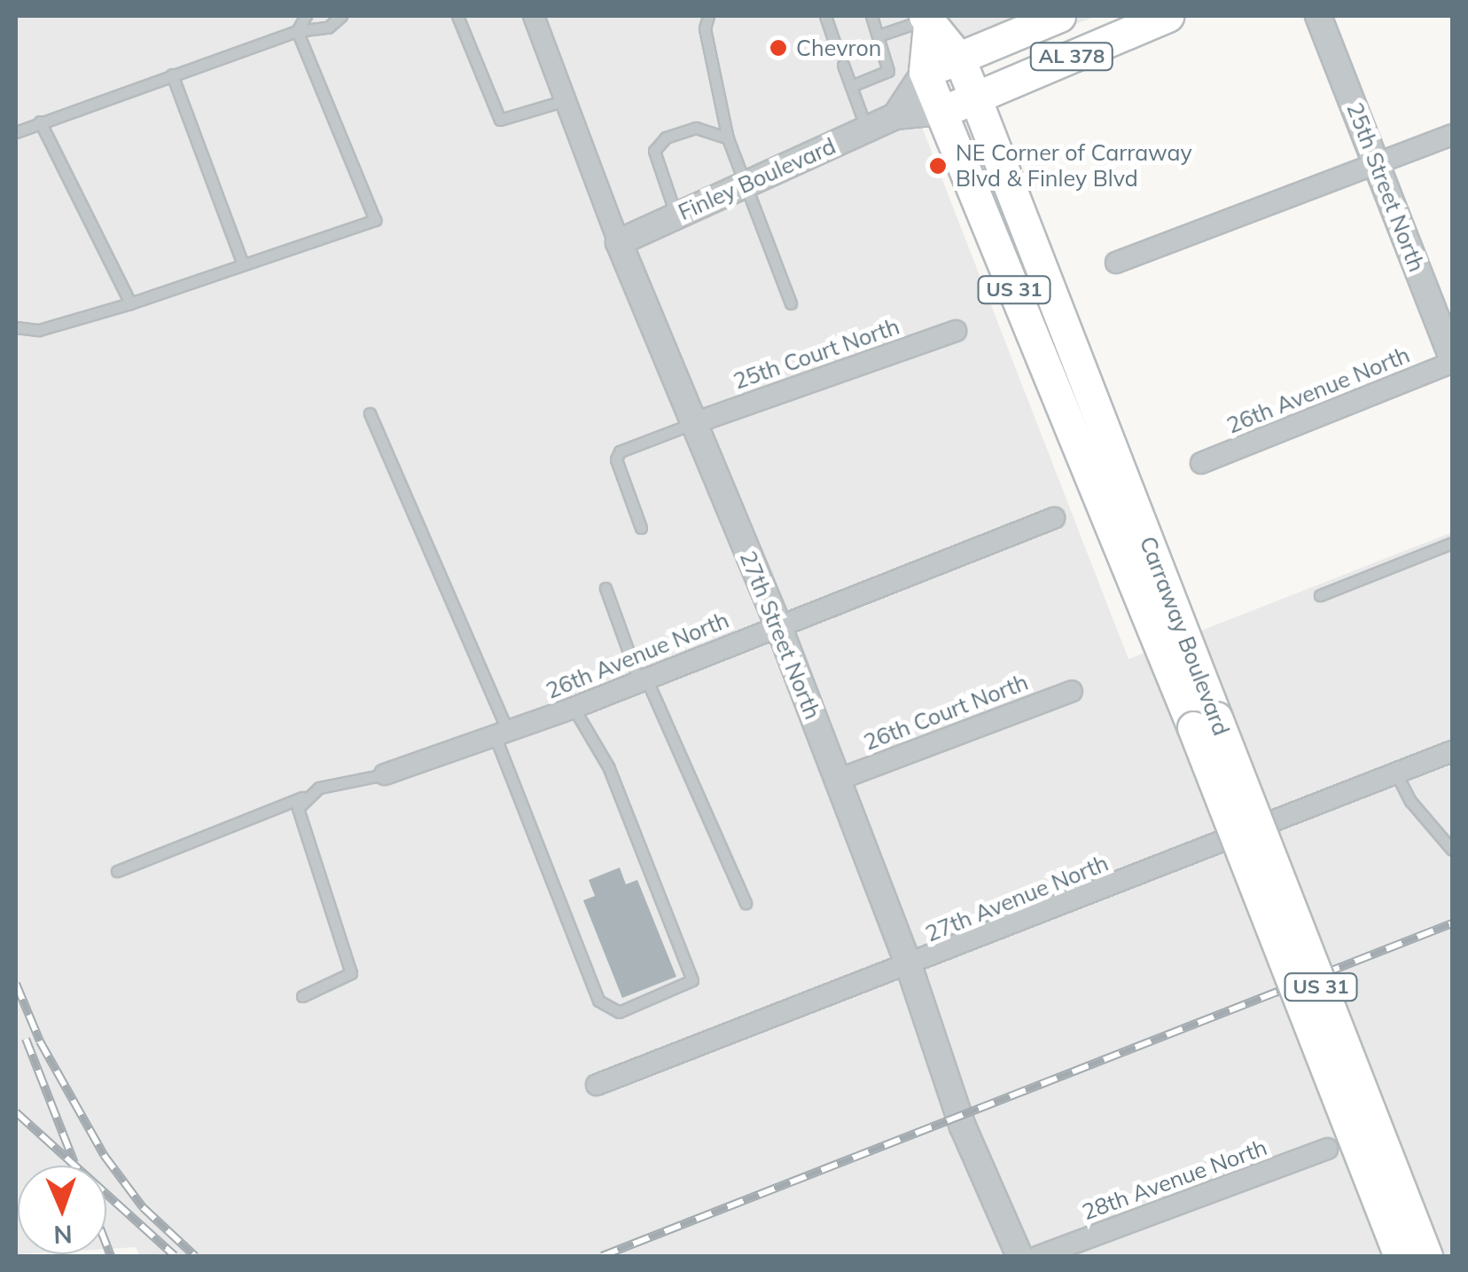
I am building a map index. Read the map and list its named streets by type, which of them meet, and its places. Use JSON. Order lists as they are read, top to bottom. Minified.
{"streets":{"main road":["AL 378","Finley Boulevard","US 31","Carraway Boulevard"],"street":["25th Street North","25th Court North","26th Avenue North","27th Street North","26th Court North","27th Avenue North","28th Avenue North"]},"crossings":[["AL 378","Carraway Boulevard"],["Finley Boulevard","27th Street North"],["Finley Boulevard","Carraway Boulevard"],["25th Street North","26th Avenue North"],["25th Court North","27th Street North"],["26th Avenue North","27th Street North"],["27th Street North","26th Court North"],["27th Street North","27th Avenue North"]],"places":["Chevron","NE Corner of Carraway Blvd & Finley Blvd"],"north":"bottom"}
